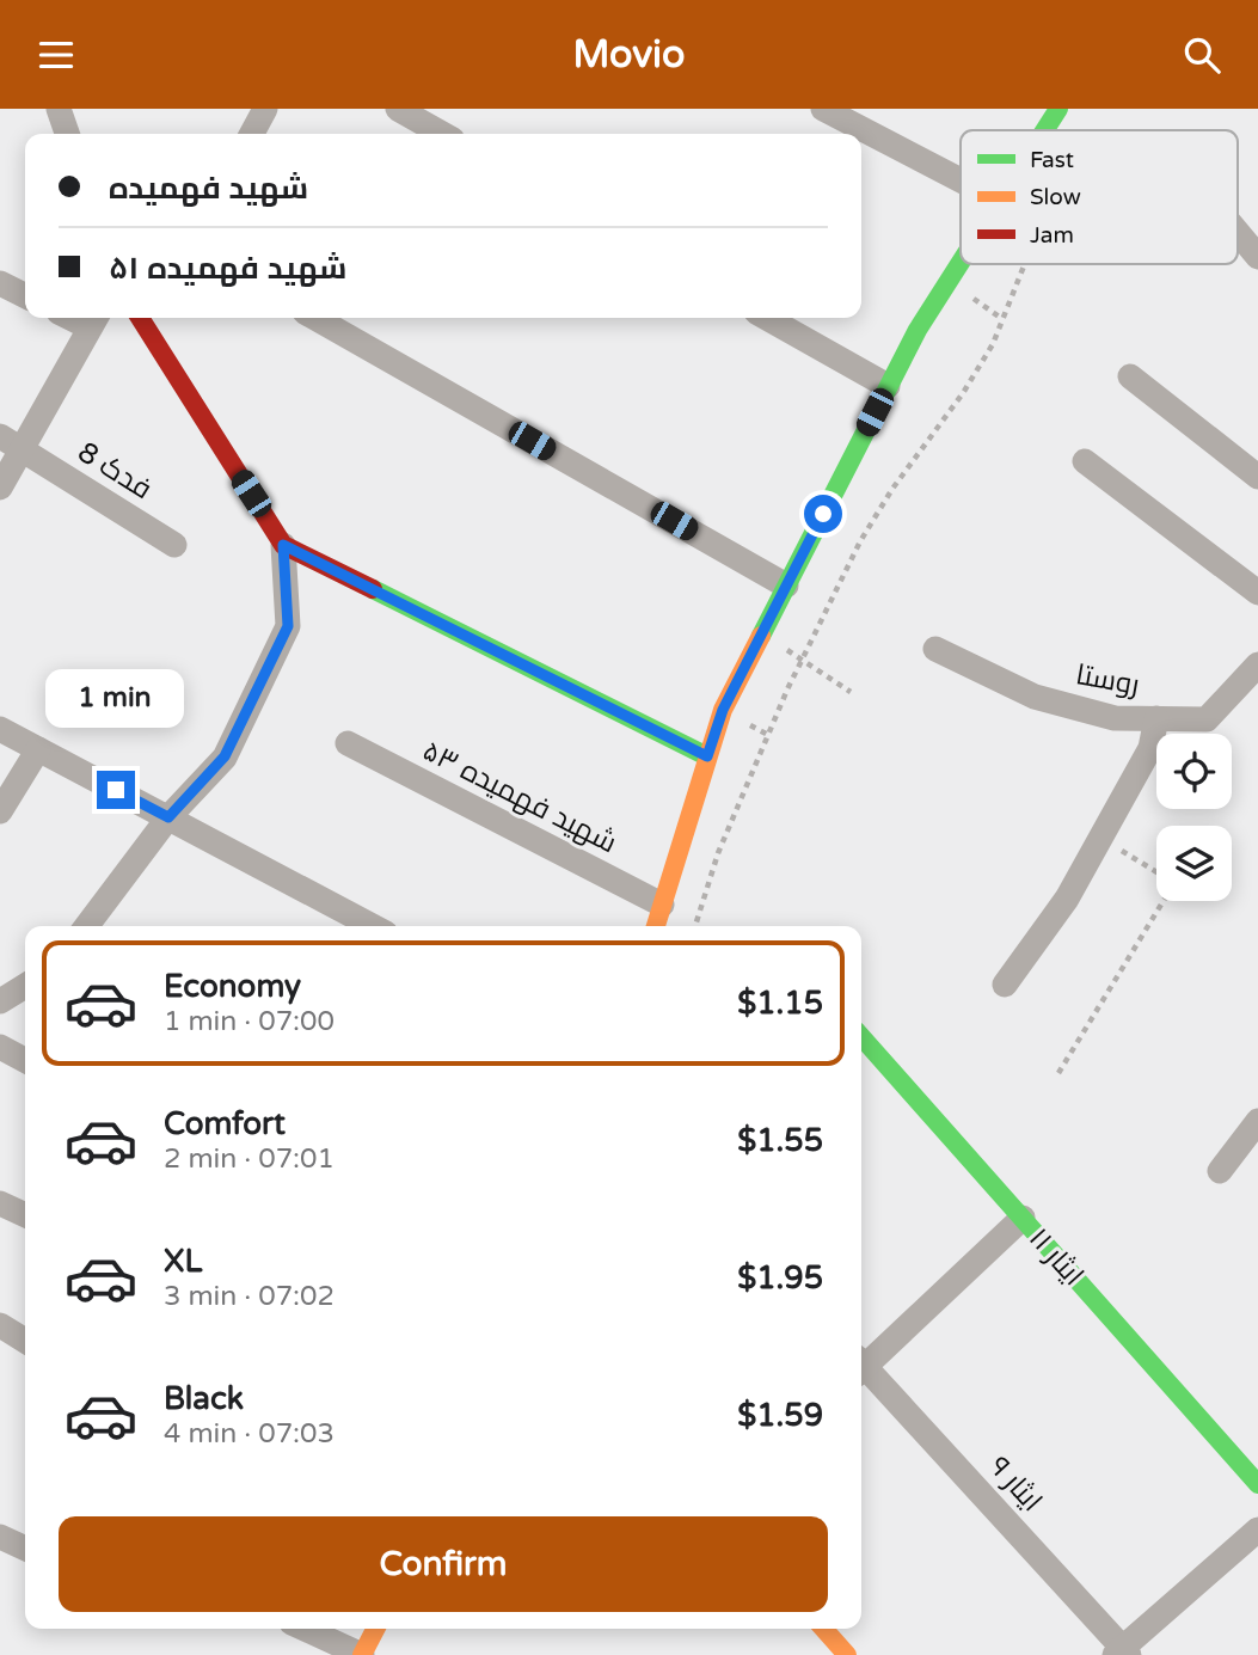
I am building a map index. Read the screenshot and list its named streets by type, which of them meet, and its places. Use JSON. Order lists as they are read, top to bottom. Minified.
{"streets":{"street":["فدک 8","روستا","شهید فهمیده ۵۳","ایثار ۱۱","ایثار ۹"]},"legend":["Fast","Slow","Jam"],"page":{"header":"Movio","banner":["شهید فهمیده","شهید فهمیده ۵۱"],"bubble":"1 min","list":[{"name":"Economy","note":"1 min · 07:00","value":"$1.15"},{"name":"Comfort","note":"2 min · 07:01","value":"$1.55"},{"name":"XL","note":"3 min · 07:02","value":"$1.95"},{"name":"Black","note":"4 min · 07:03","value":"$1.59"}],"buttons":"Confirm"}}
